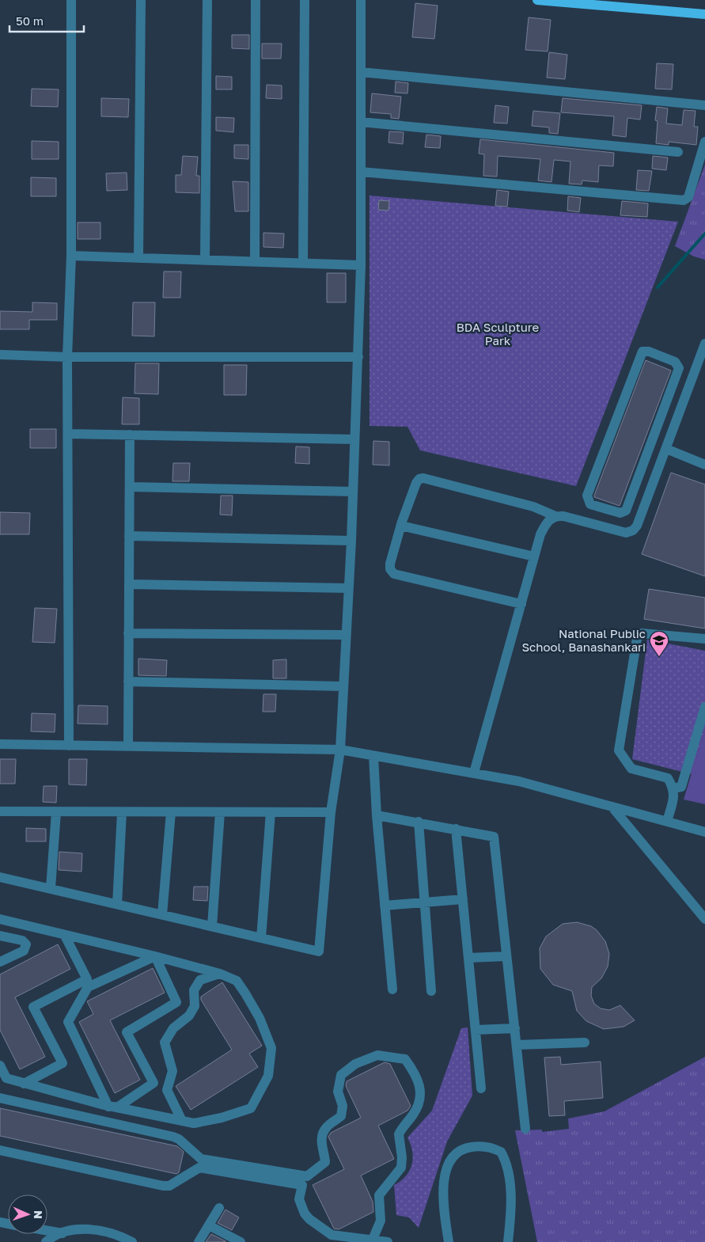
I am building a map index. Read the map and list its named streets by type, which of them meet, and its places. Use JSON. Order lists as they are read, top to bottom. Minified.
{"parks":["BDA Sculpture Park"],"places":{"school or university":["National Public School, Banashankari"]},"scale_bar":"50 m","north":"right"}
